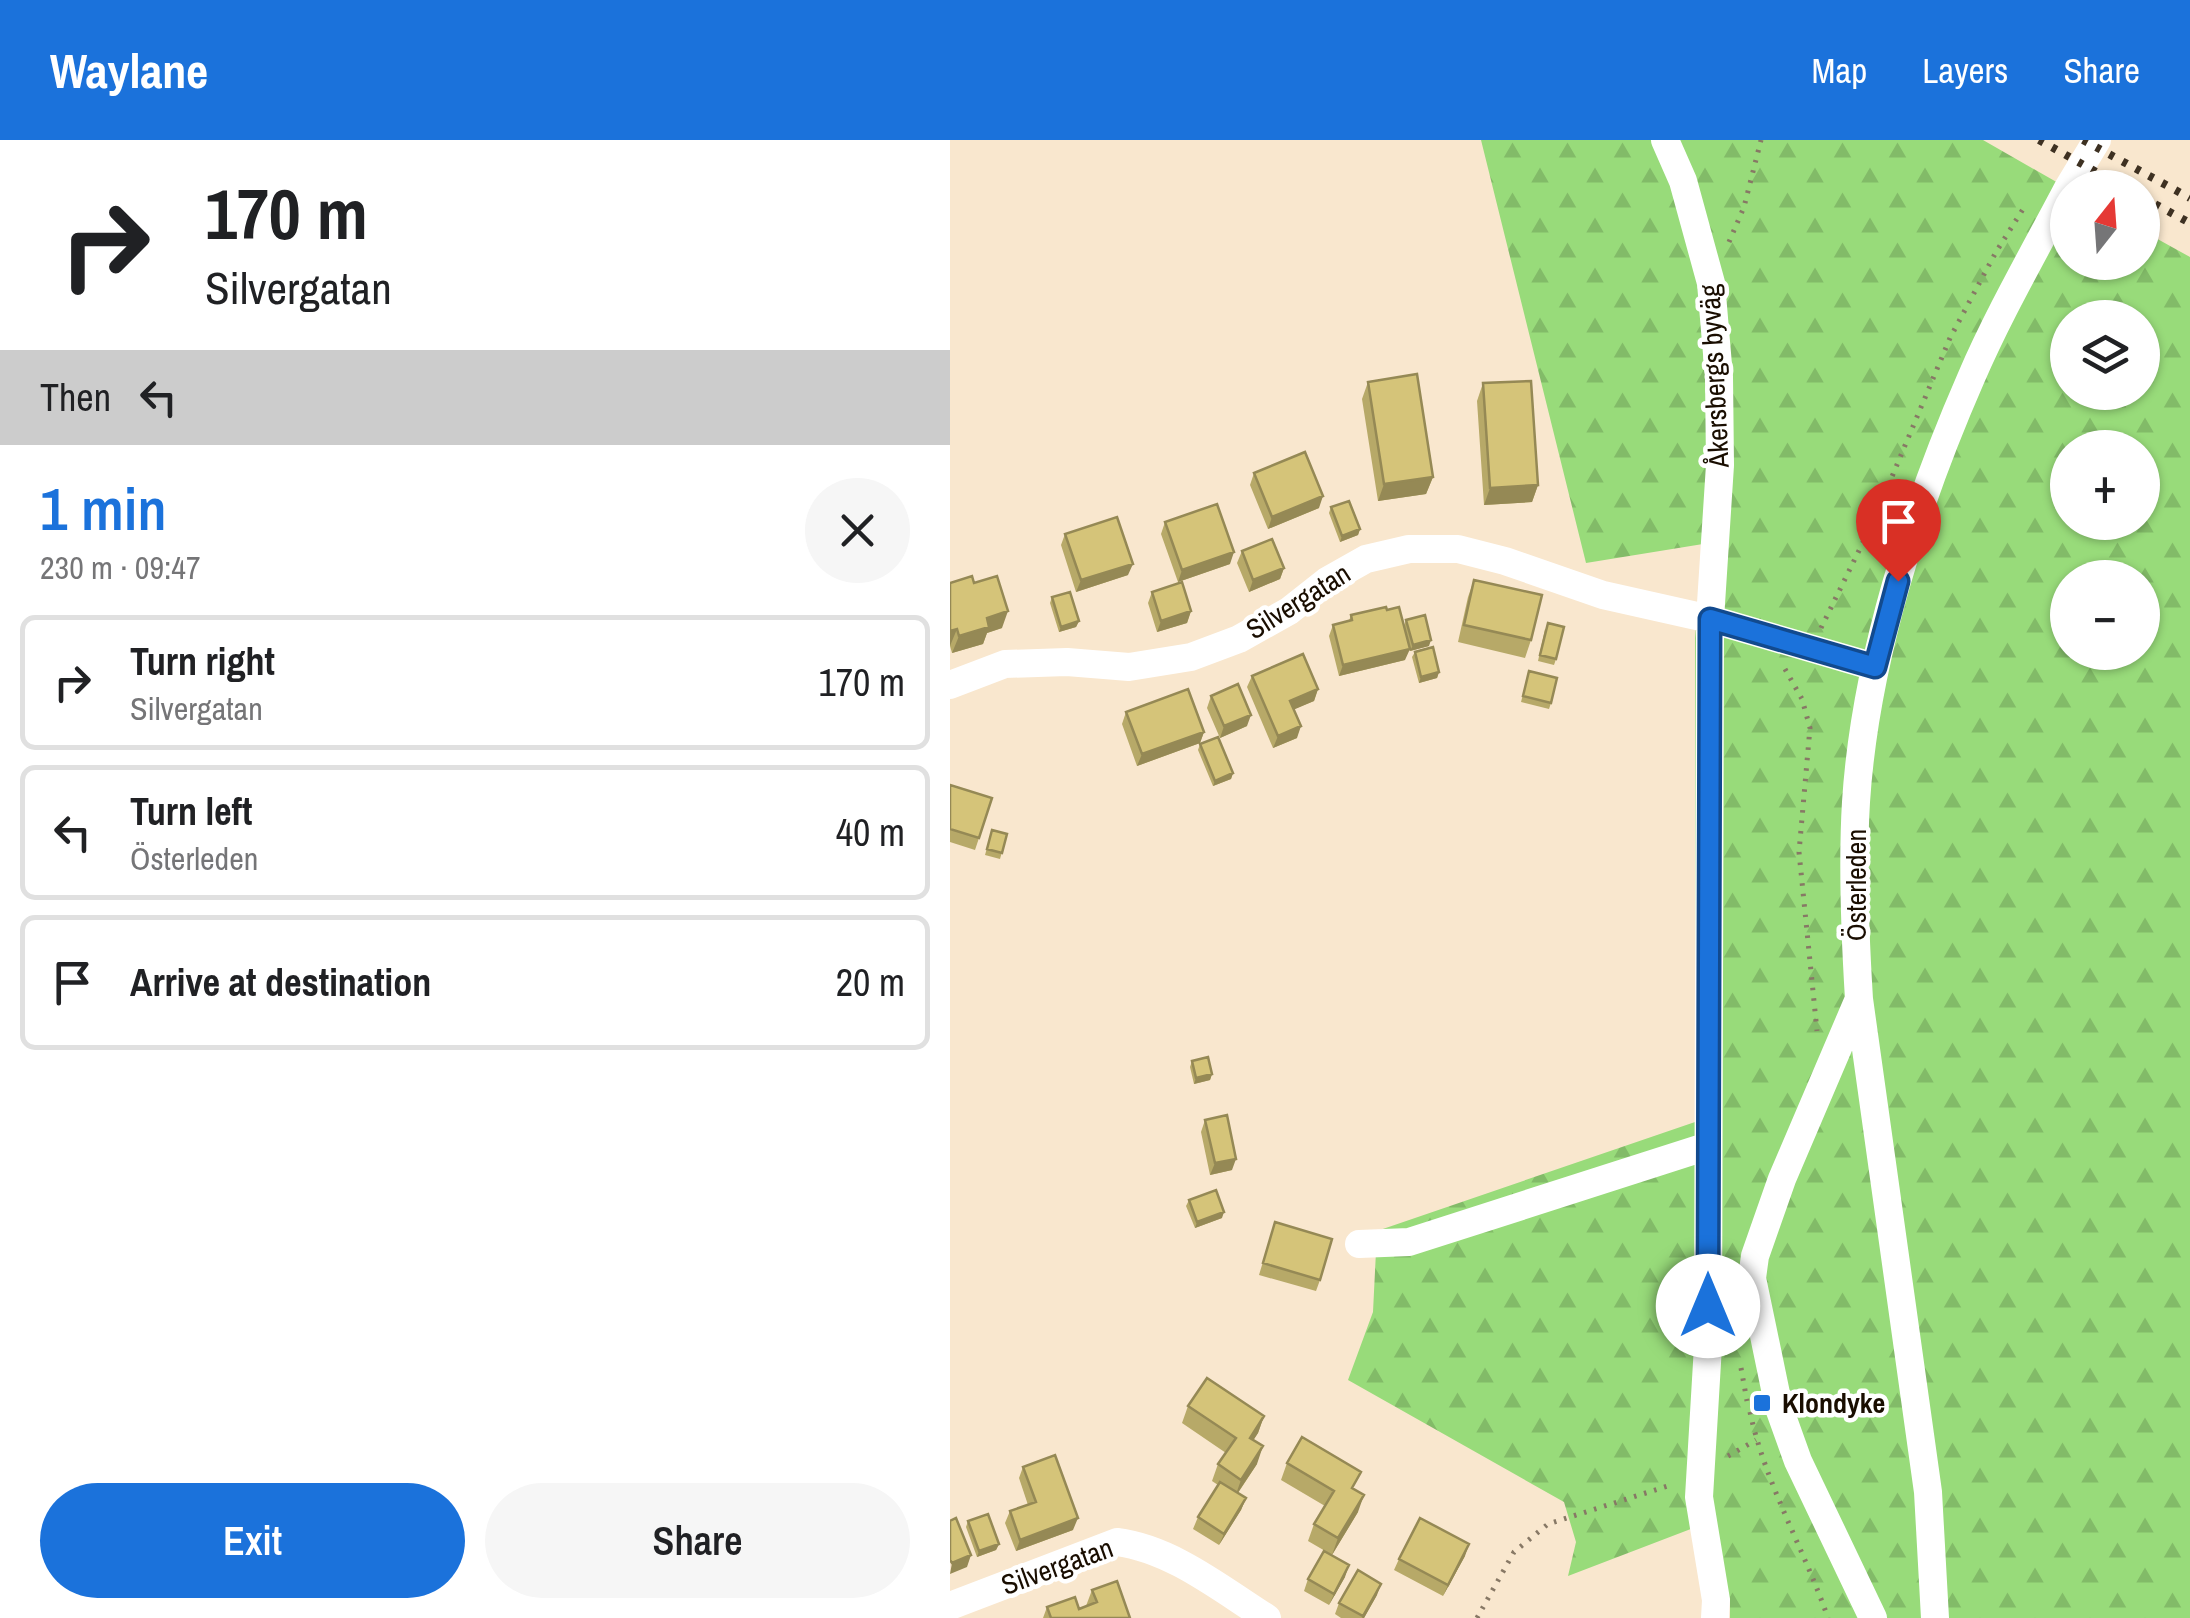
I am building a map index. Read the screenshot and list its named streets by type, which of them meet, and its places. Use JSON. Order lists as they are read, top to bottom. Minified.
{"streets":{"street":["Åkersbergs byväg","Silvergatan","Österleden"]},"crossings":[["Åkersbergs byväg","Silvergatan"],["Silvergatan","Österleden"]],"places":{"transit":["Klondyke"]},"north":"top","page":{"header":"Waylane","nav":["Map","Layers","Share"],"turn":["170 m","Silvergatan"],"map_buttons":["+","−"],"then":"Then","heading":["1 min","230 m · 09:47"],"list":[{"name":"Turn right","note":"Silvergatan","value":"170 m"},{"name":"Turn left","note":"Österleden","value":"40 m"},{"name":"Arrive at destination","value":"20 m"}],"buttons":["Exit","Share"]}}
